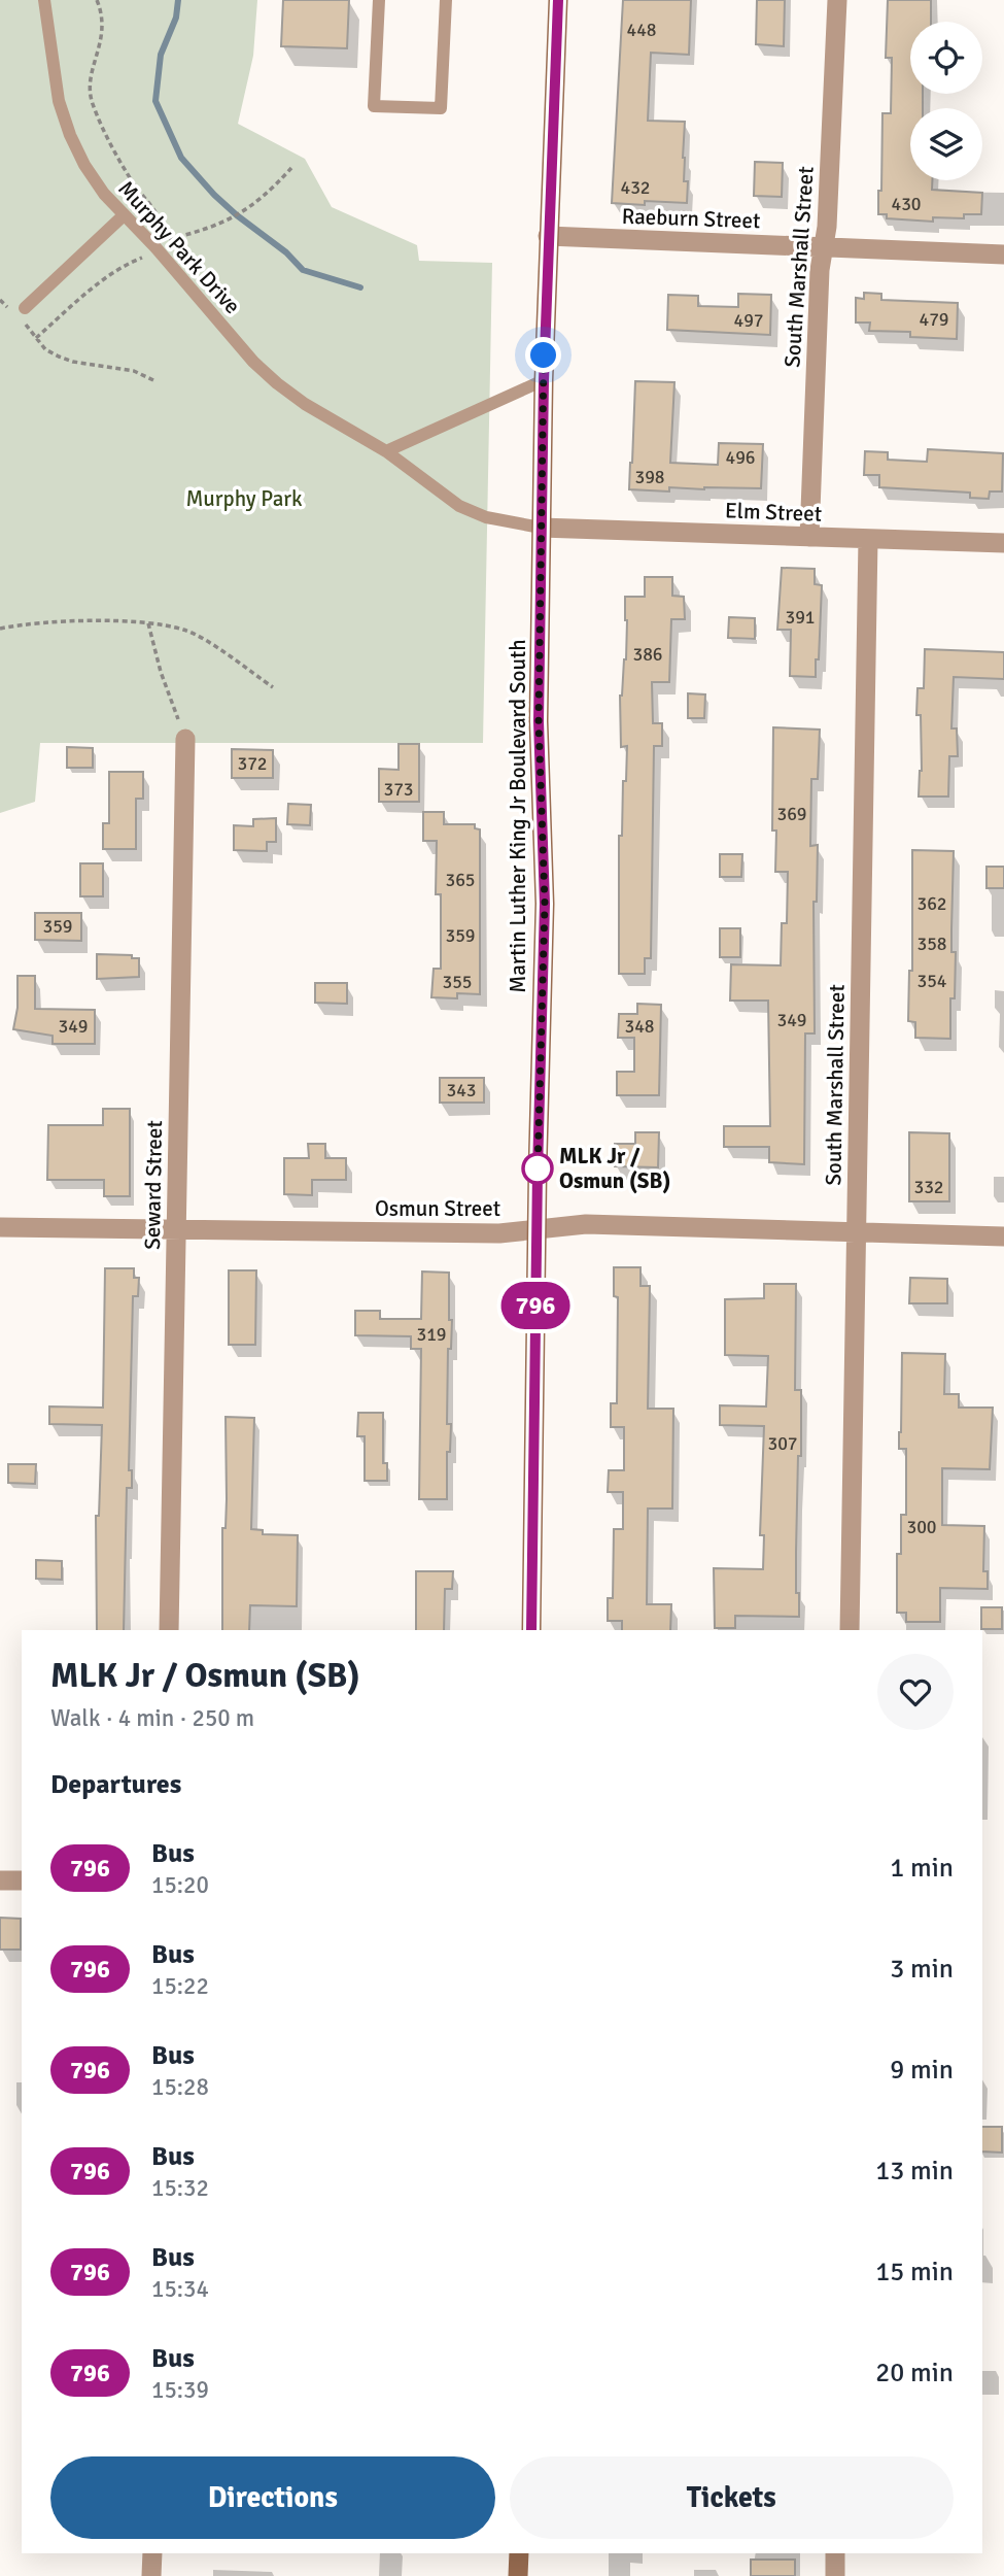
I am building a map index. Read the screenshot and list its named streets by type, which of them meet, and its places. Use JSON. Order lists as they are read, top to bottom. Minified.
{"streets":{"main road":["Martin Luther King Jr Boulevard South"],"street":["Raeburn Street","South Marshall Street","Elm Street","Seward Street","Osmun Street"],"lane":["Murphy Park Drive"]},"crossings":[["Raeburn Street","South Marshall Street"],["Raeburn Street","Martin Luther King Jr Boulevard South"],["Murphy Park Drive","Elm Street"],["Murphy Park Drive","Martin Luther King Jr Boulevard South"],["South Marshall Street","Elm Street"],["South Marshall Street","Osmun Street"],["Elm Street","Martin Luther King Jr Boulevard South"],["Martin Luther King Jr Boulevard South","Osmun Street"],["Seward Street","Osmun Street"]],"parks":["Murphy Park"],"places":["MLK Jr / Osmun (SB)"],"lines":["bus line 796"],"house_numbers":["448","432","430","479","497","496","398","391","386","372","373","369","365","362","359","359","358","354","355","349","349","348","343","332","319","307","300"],"page":{"on_map":"796","heading":[["MLK Jr / Osmun (SB)","Walk · 4 min · 250 m"],"Departures"],"list":[{"mark":"796","name":"Bus","note":"15:20","value":"1 min"},{"mark":"796","name":"Bus","note":"15:22","value":"3 min"},{"mark":"796","name":"Bus","note":"15:28","value":"9 min"},{"mark":"796","name":"Bus","note":"15:32","value":"13 min"},{"mark":"796","name":"Bus","note":"15:34","value":"15 min"},{"mark":"796","name":"Bus","note":"15:39","value":"20 min"}],"buttons":["Directions","Tickets"]}}
